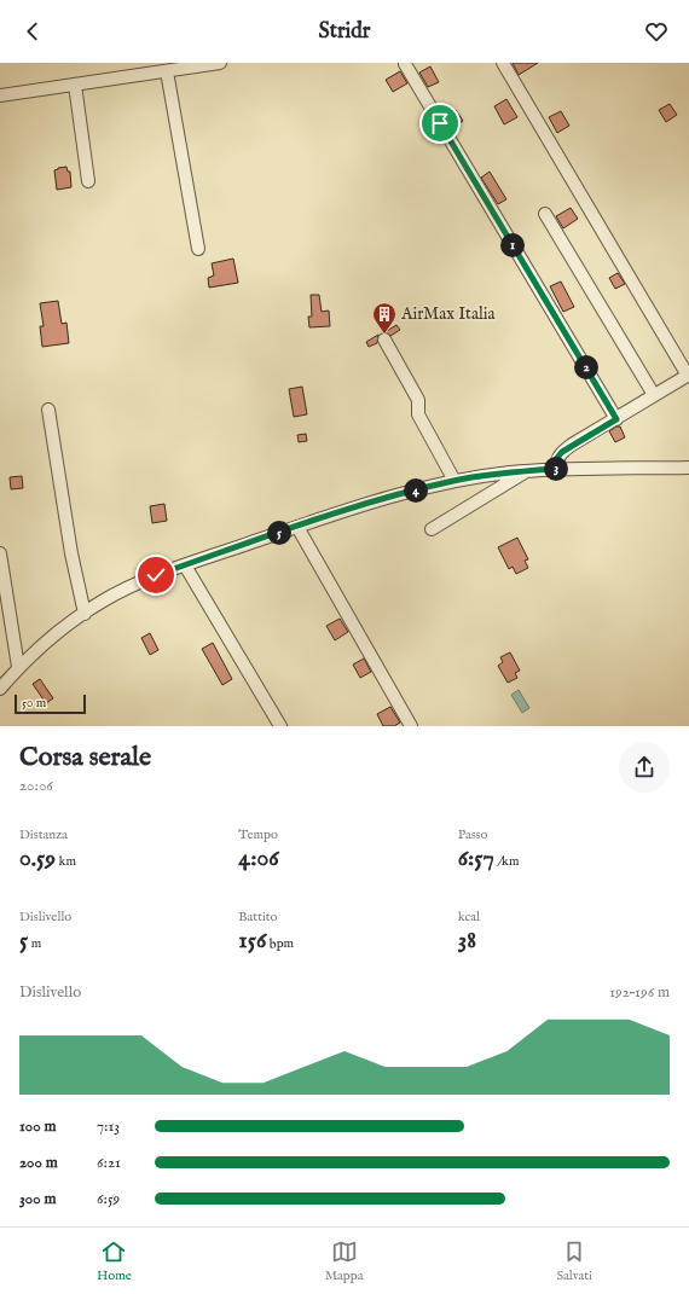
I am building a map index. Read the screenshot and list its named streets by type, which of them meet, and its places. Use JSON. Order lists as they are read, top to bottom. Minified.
{"places":{"building":["AirMax Italia"]},"scale_bar":"50 m","page":{"header":"Stridr","pins":["1","2","3","4","5"],"scale":"50 m","heading":["Corsa serale","20:06"],"stats":[["Distanza","0.59 km"],["Tempo","4:06"],["Passo","6:57 /km"],["Dislivello","5 m"],["Battito","156 bpm"],["kcal","38"]],"chart":["Dislivello","192–196 m"],"list":[{"name":"100 m","note":"7:13"},{"name":"200 m","note":"6:21"},{"name":"300 m","note":"6:59"}],"tabs":["Home","Mappa","Salvati"]}}
